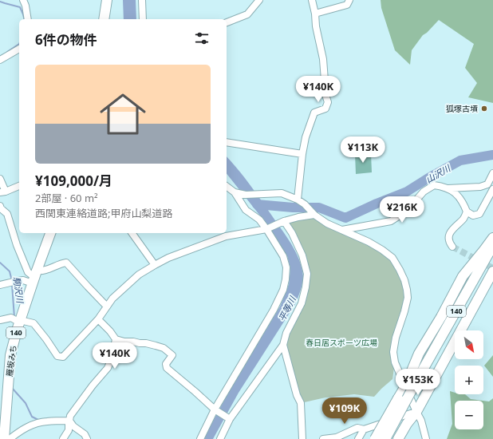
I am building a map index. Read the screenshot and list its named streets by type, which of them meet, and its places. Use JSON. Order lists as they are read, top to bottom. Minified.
{"streets":{"highway":["140","雁坂みち"]},"water":["山沢川","駒沢川","平等川"],"parks":["春日居スポーツ広場"],"places":["狐塚古墳"],"north":"bottom right","page":{"heading":"6件の物件","list":[{"name":"¥109,000/月","note":"2部屋 · 60 m² · 西関東連絡道路;甲府山梨道路"}],"price":["¥140K","¥113K","¥216K","¥140K","¥153K","¥109K"],"map_buttons":["+","−"]}}
